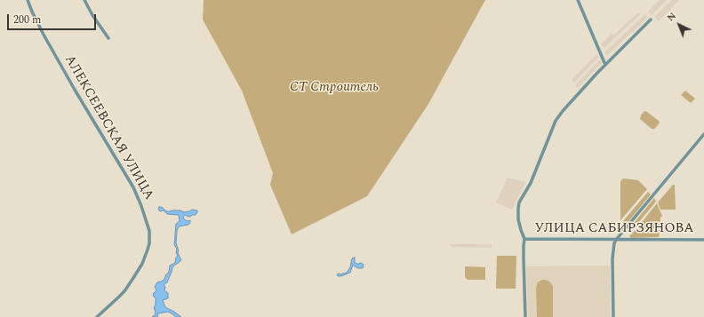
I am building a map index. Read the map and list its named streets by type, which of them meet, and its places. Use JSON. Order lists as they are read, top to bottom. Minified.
{"streets":{"street":["АЛЕКСЕЕВСКАЯ УЛИЦА","УЛИЦА САБИРЗЯНОВА"]},"parks":["СТ Строитель"],"scale_bar":"200 m","north":"top left"}
